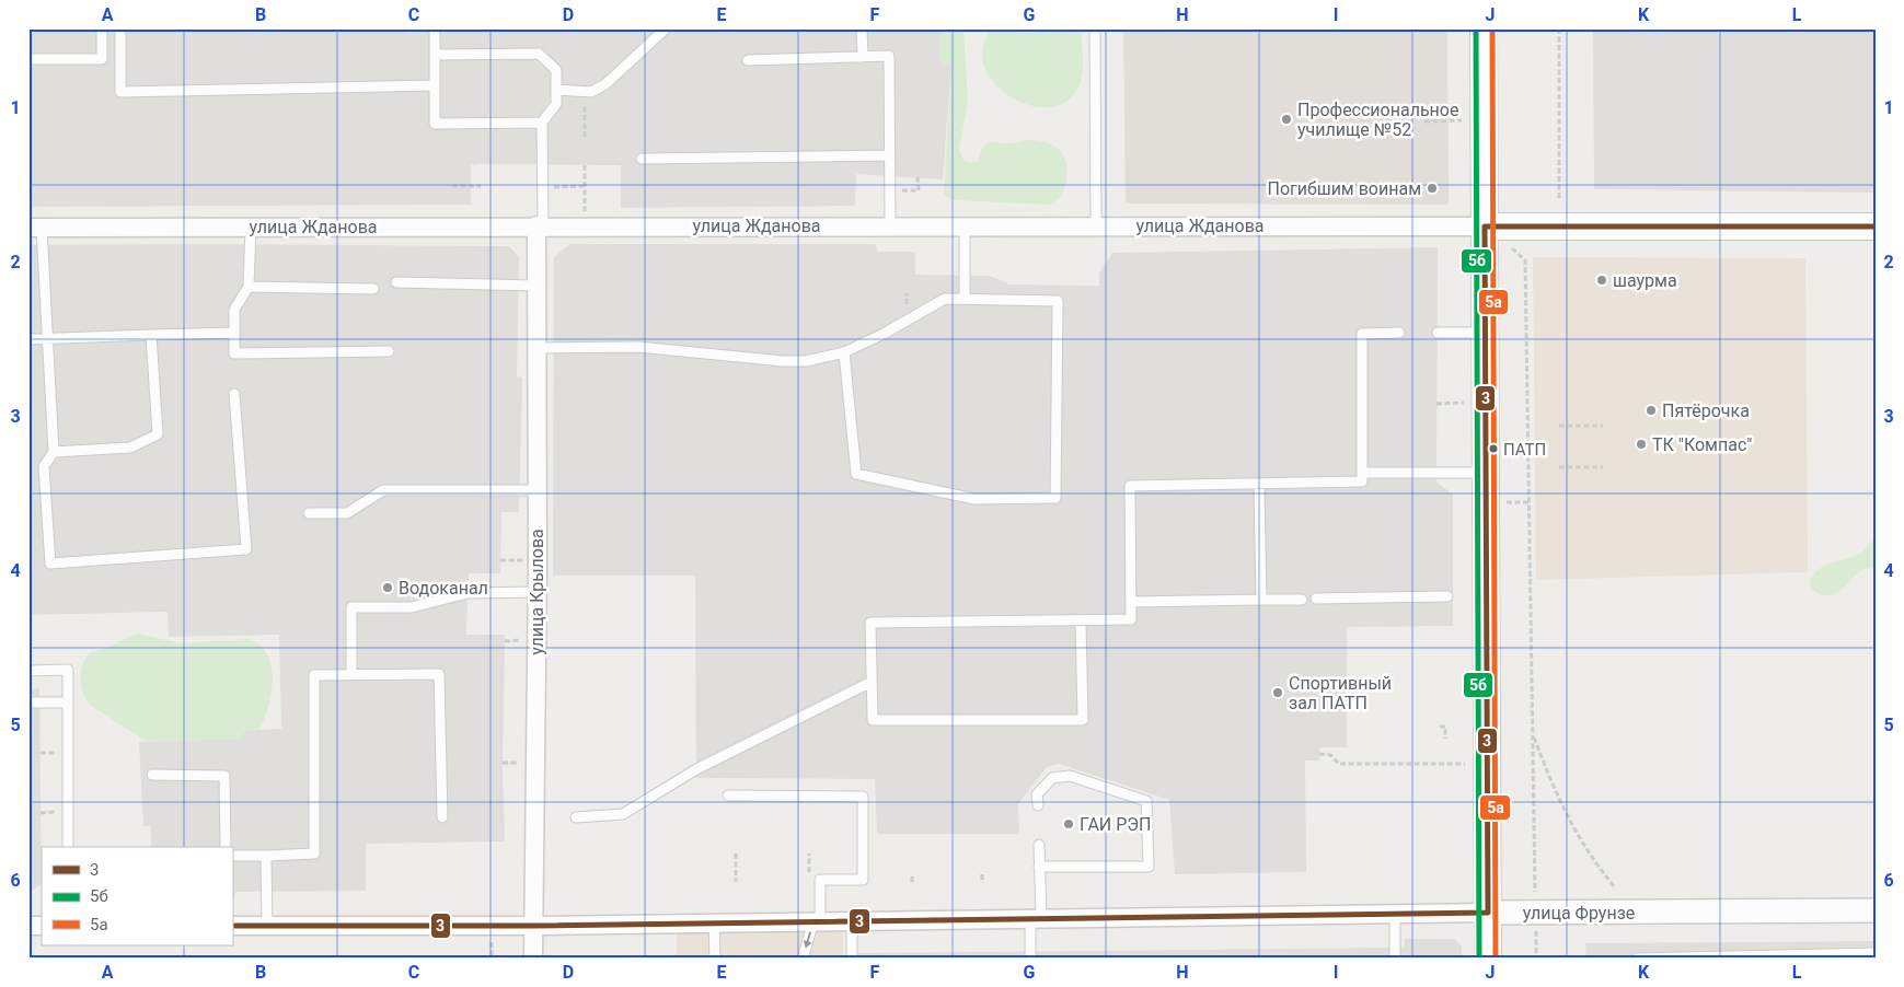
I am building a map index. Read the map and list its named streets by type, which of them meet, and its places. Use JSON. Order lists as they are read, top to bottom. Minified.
{"streets":{"street":["улица Жданова","улица Крылова","улица Фрунзе"]},"crossings":[["улица Жданова","улица Крылова"],["улица Крылова","улица Фрунзе"]],"places":["Профессиональное училище №52","Погибшим воинам","шаурма","Пятёрочка","ТК \"Компас\"","ПАТП","Водоканал","Спортивный зал ПАТП","ГАИ РЭП"],"lines":["transit line 5б","transit line 5а","transit line 3"],"legend":["3","5б","5а"],"grid":{"columns":["A","B","C","D","E","F","G","H","I","J","K","L"],"rows":["1","2","3","4","5","6"]}}
